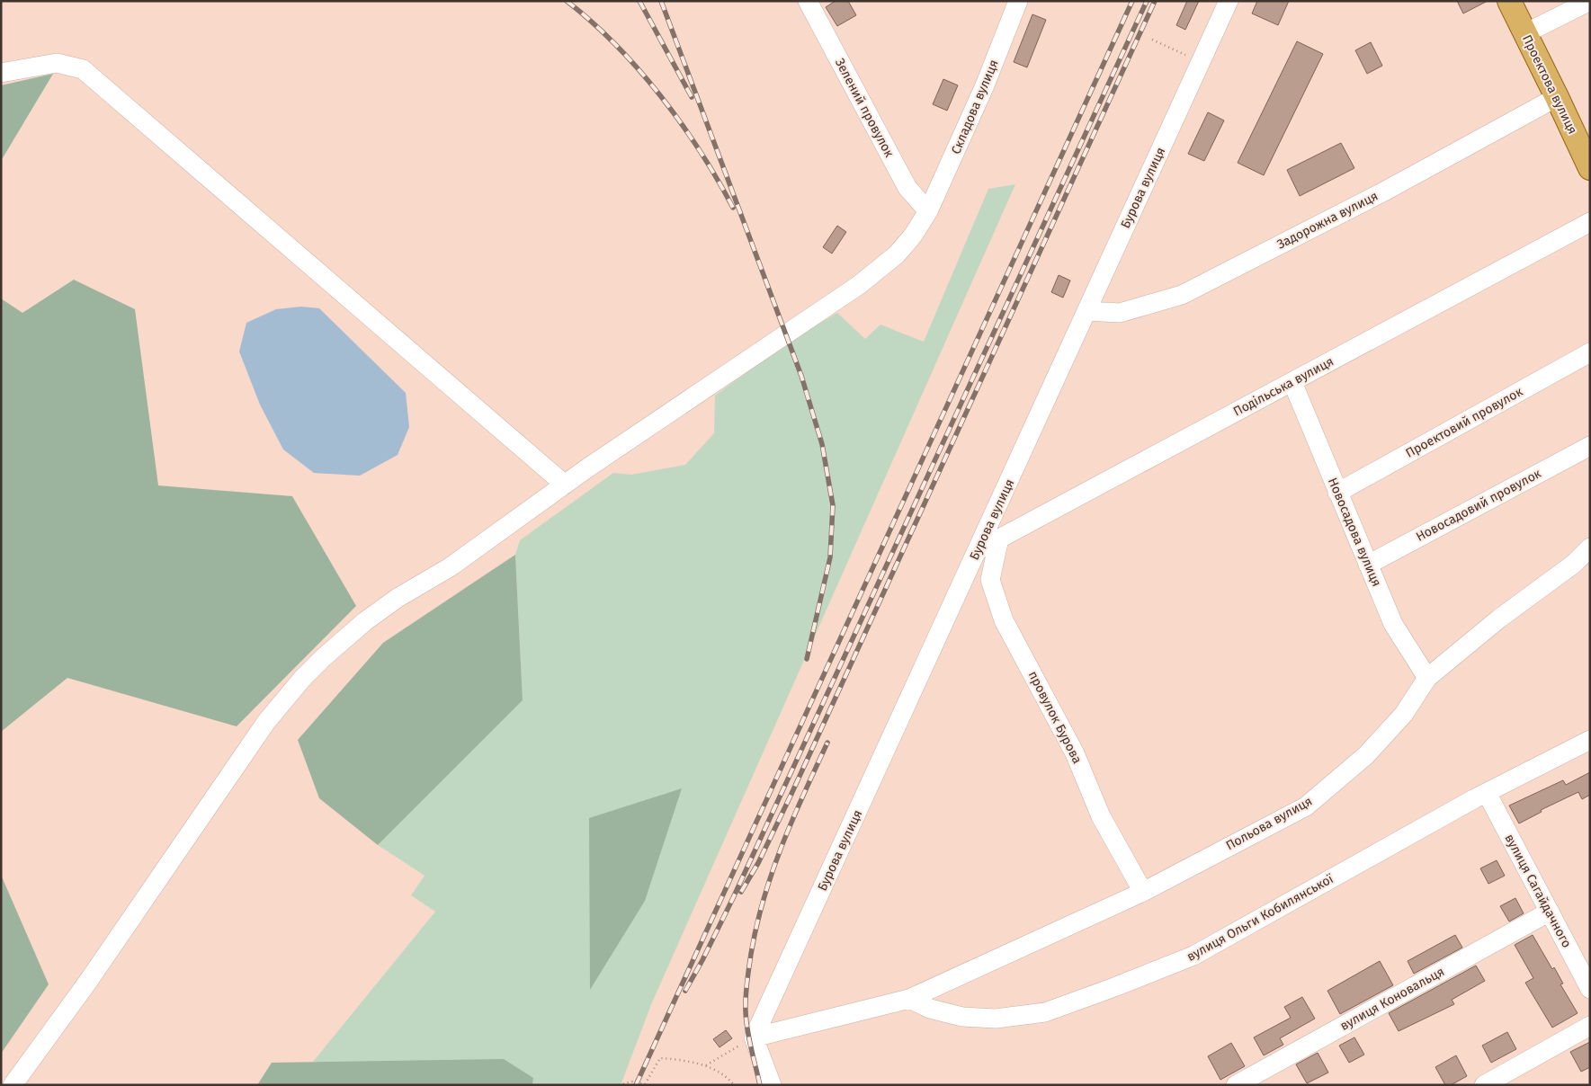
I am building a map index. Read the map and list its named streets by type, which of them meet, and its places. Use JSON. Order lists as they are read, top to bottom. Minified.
{"streets":{"main road":["Проектова вулиця"],"street":["Складова вулиця","Зелений провулок","Бурова вулиця","Задорожна вулиця","Подільська вулиця","Проектовий провулок","Новосадовий провулок","Новосадова вулиця","провулок Бурова","Польова вулиця","вулиця Сагайдачного","вулиця Ольги Кобилянської","вулиця Коновальця"]},"crossings":[["Проектова вулиця","Задорожна вулиця"],["Складова вулиця","Зелений провулок"],["Бурова вулиця","Задорожна вулиця"],["Бурова вулиця","Подільська вулиця"],["Бурова вулиця","Польова вулиця"],["Подільська вулиця","Новосадова вулиця"],["Подільська вулиця","провулок Бурова"],["Проектовий провулок","Новосадова вулиця"],["Новосадовий провулок","Новосадова вулиця"],["Новосадова вулиця","Польова вулиця"],["провулок Бурова","Польова вулиця"],["Польова вулиця","вулиця Ольги Кобилянської"],["вулиця Сагайдачного","вулиця Ольги Кобилянської"],["вулиця Сагайдачного","вулиця Коновальця"]]}
